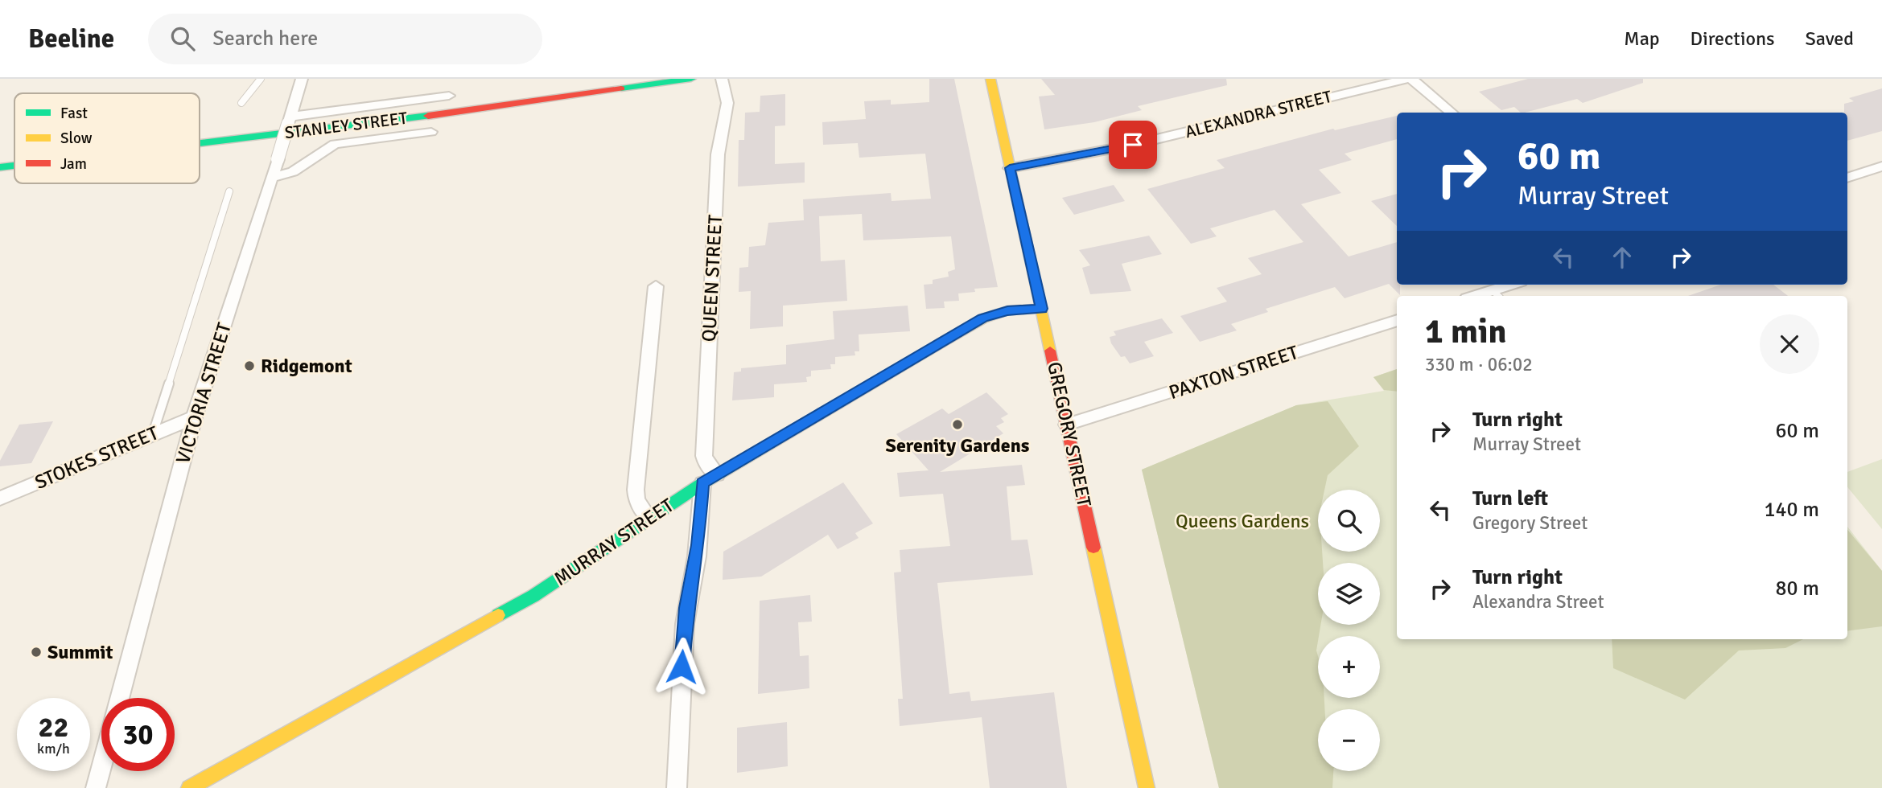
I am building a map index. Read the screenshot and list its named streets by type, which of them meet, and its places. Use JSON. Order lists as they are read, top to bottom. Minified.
{"streets":{"street":["ALEXANDRA STREET","STANLEY STREET","QUEEN STREET","PAXTON STREET","VICTORIA STREET","GREGORY STREET","STOKES STREET","MURRAY STREET"]},"crossings":[["ALEXANDRA STREET","GREGORY STREET"],["STANLEY STREET","VICTORIA STREET"],["QUEEN STREET","MURRAY STREET"],["PAXTON STREET","GREGORY STREET"],["VICTORIA STREET","STOKES STREET"],["GREGORY STREET","MURRAY STREET"]],"parks":["Queens Gardens"],"places":["Ridgemont","Serenity Gardens","Summit"],"legend":["Fast","Slow","Jam"],"page":{"header":"Beeline","search":"Search here","nav":["Map","Directions","Saved"],"turn":["60 m","Murray Street"],"heading":["1 min","330 m · 06:02"],"list":[{"name":"Turn right","note":"Murray Street","value":"60 m"},{"name":"Turn left","note":"Gregory Street","value":"140 m"},{"name":"Turn right","note":"Alexandra Street","value":"80 m"}],"map_buttons":["+","−"],"speed":"22 km/h","limit":"30"}}
